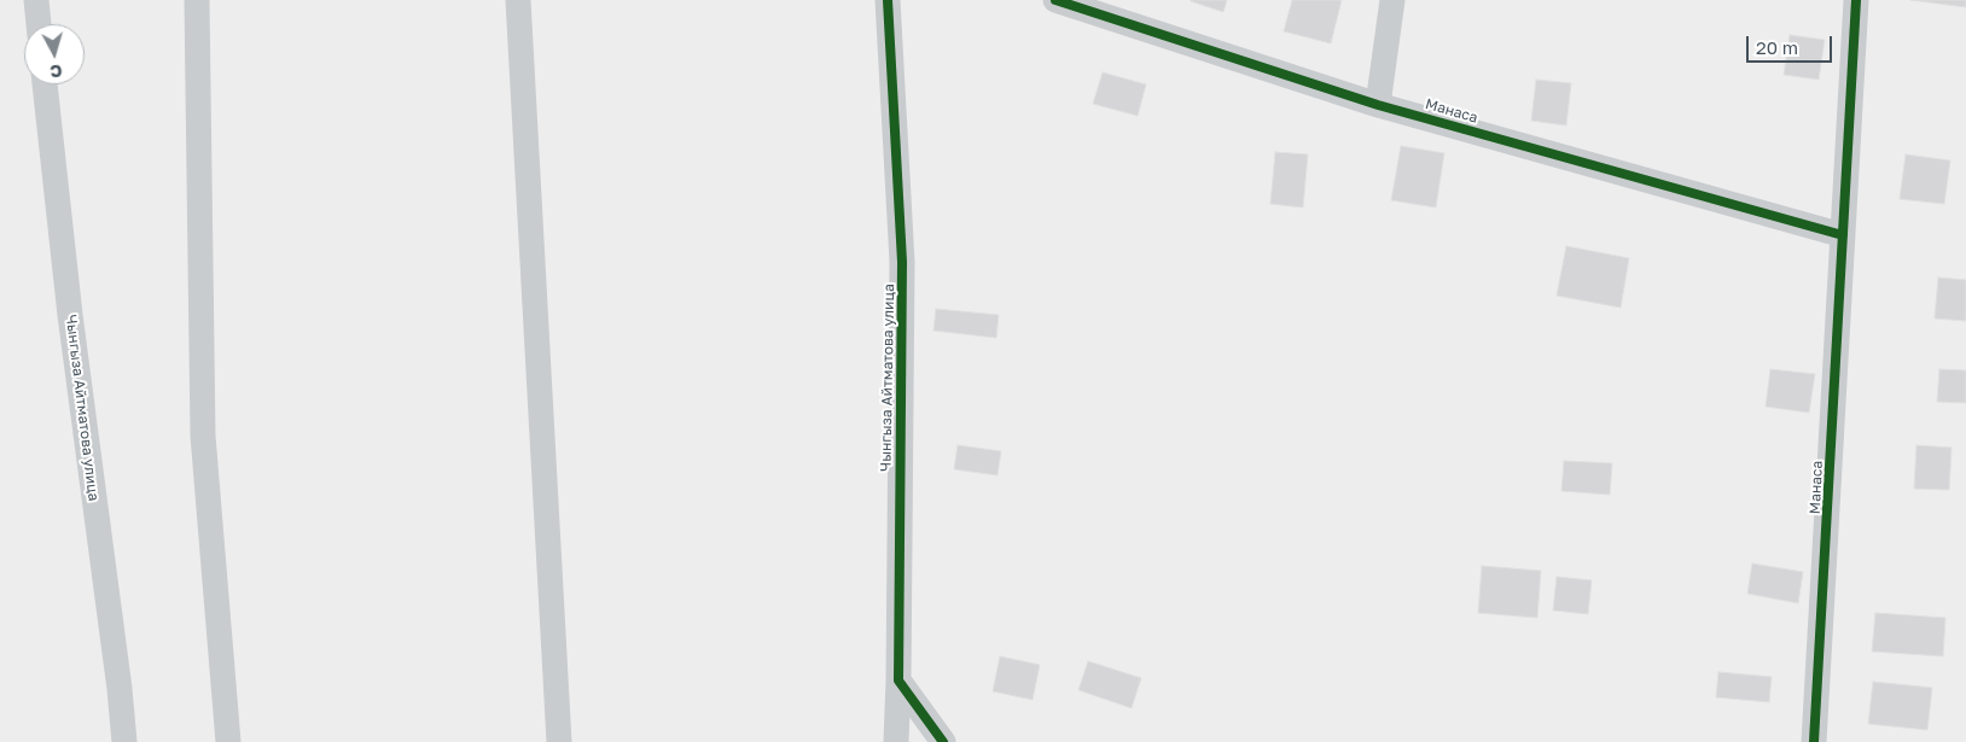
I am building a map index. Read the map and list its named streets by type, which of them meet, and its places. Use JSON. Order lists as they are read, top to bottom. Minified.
{"streets":{"street":["Манаса","Чынгыза Айтматова улица"]},"scale_bar":"20 m","north":"bottom"}
